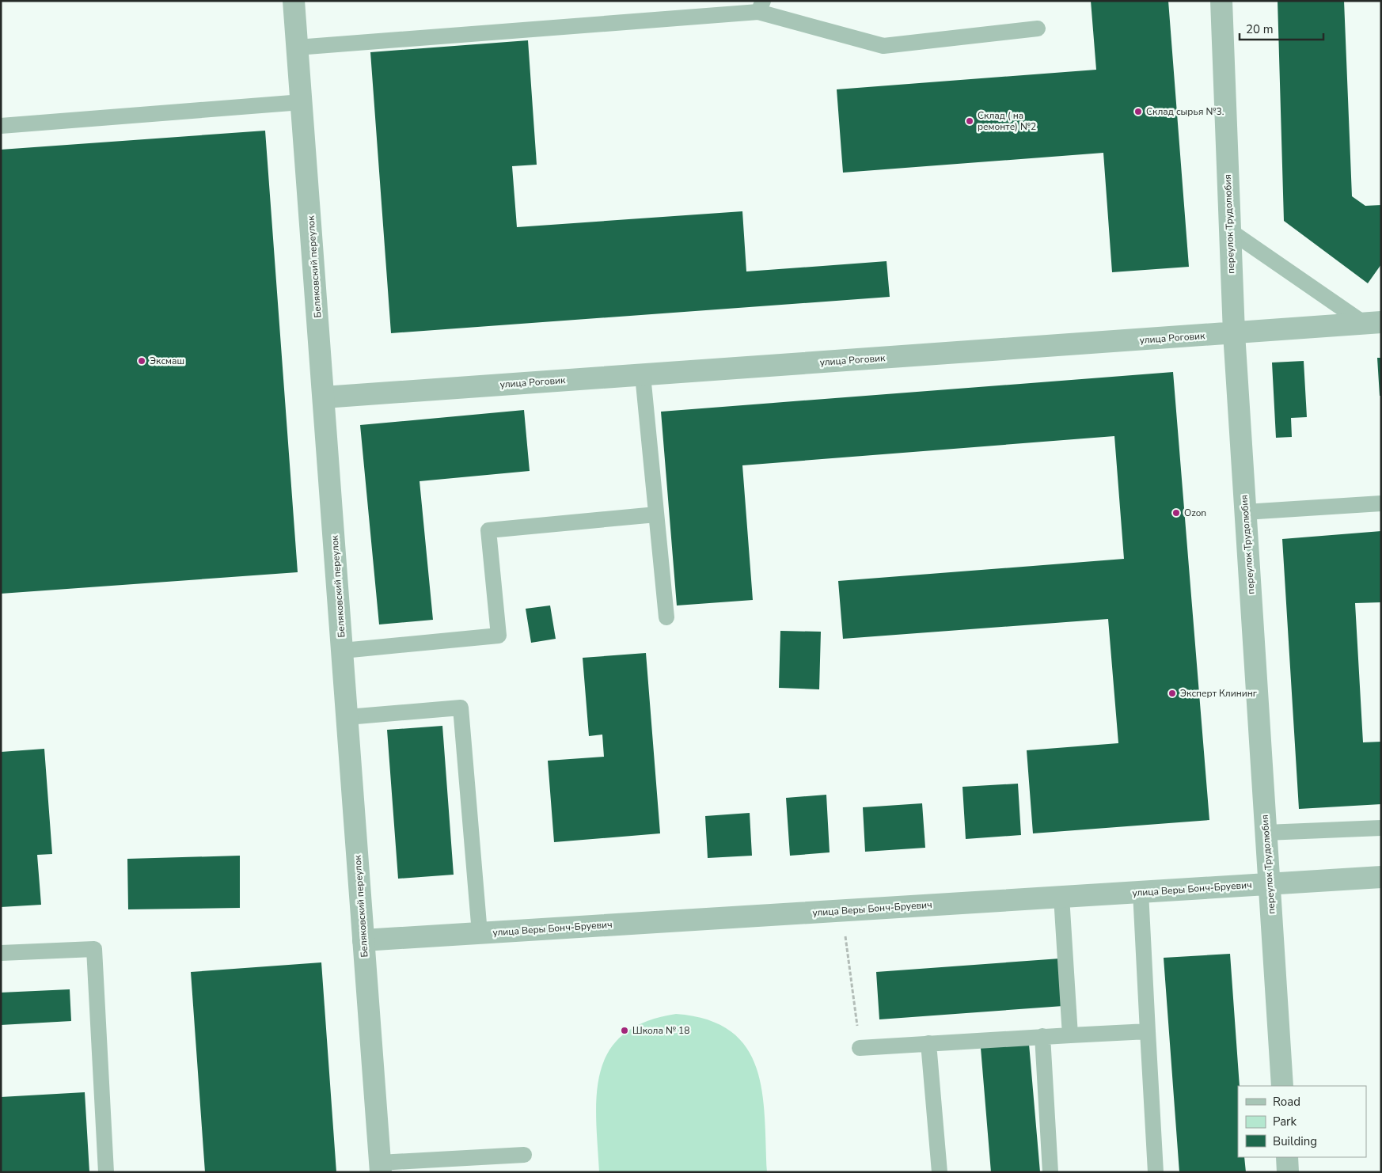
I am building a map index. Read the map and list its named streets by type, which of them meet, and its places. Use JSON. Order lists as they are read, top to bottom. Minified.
{"streets":{"street":["переулок Трудолюбия","Беляковский переулок","улица Роговик","улица Веры Бонч-Бруевич"]},"crossings":[["переулок Трудолюбия","улица Роговик"],["переулок Трудолюбия","улица Веры Бонч-Бруевич"],["Беляковский переулок","улица Роговик"],["Беляковский переулок","улица Веры Бонч-Бруевич"]],"places":["Склад сырья №3.","Склад ( на ремонте) №2","Эксмаш","Ozon","Эксперт Клининг","Школа № 18"],"legend":["Road","Park","Building"],"scale_bar":"20 m"}
